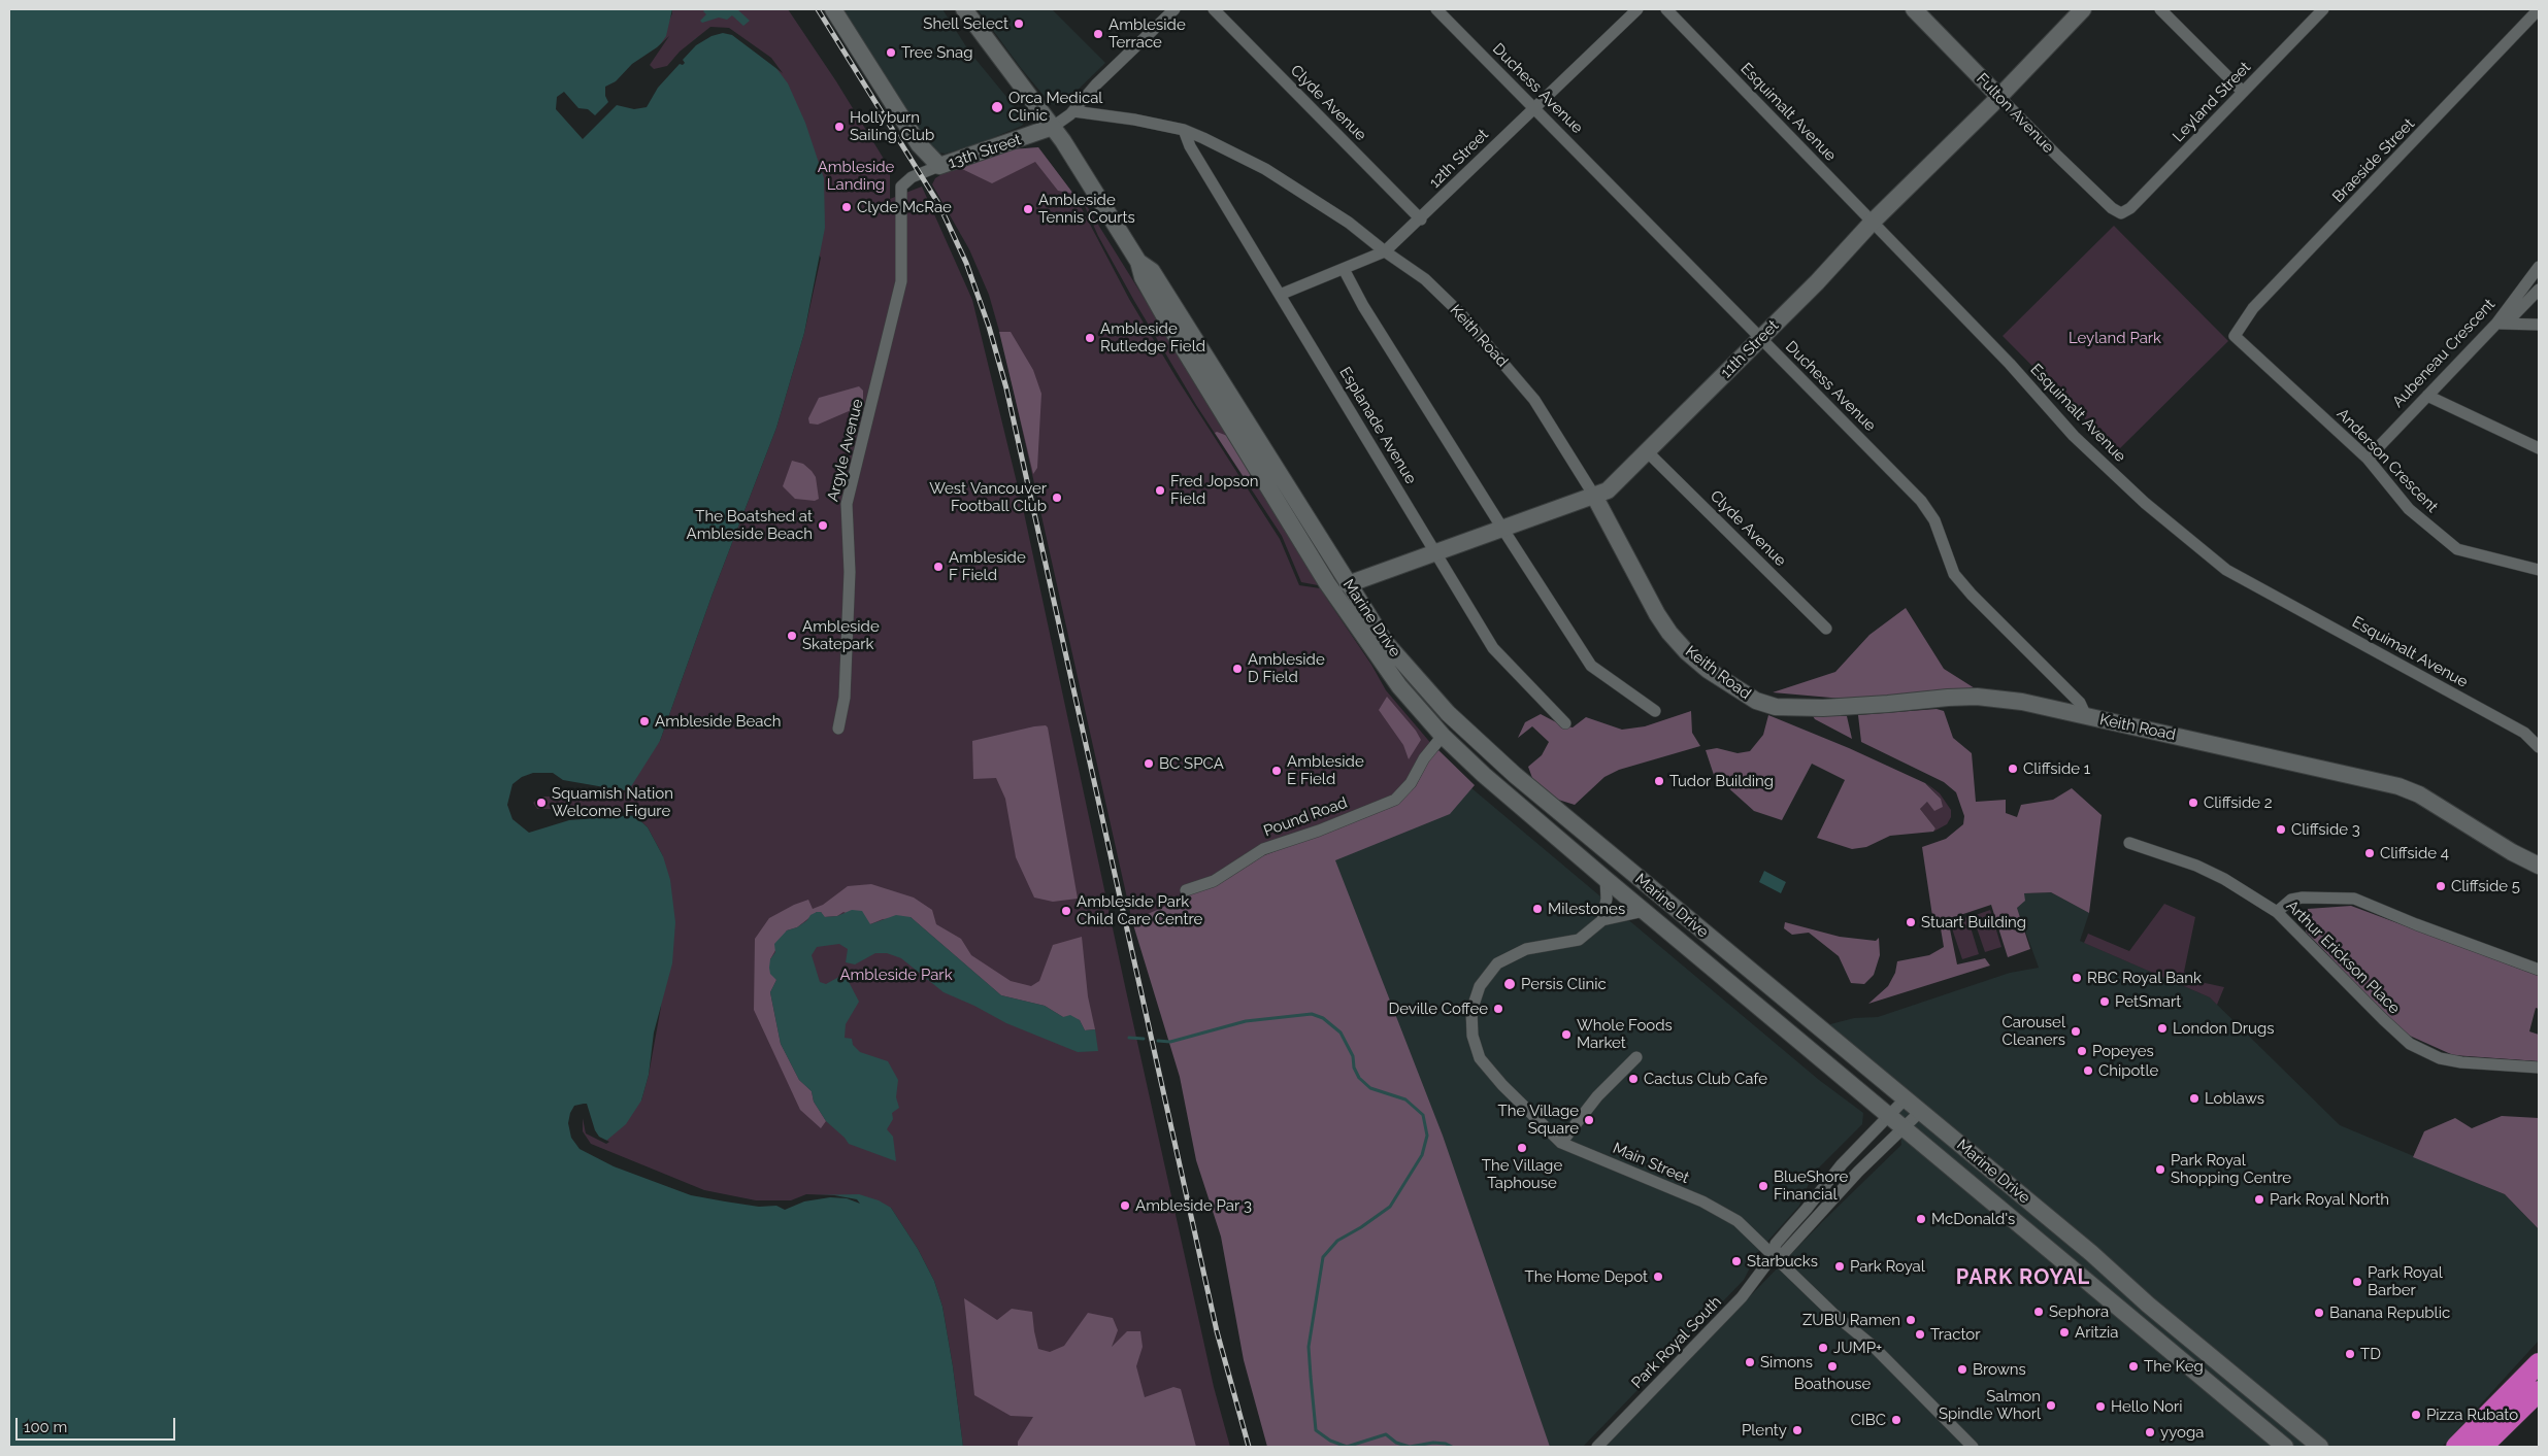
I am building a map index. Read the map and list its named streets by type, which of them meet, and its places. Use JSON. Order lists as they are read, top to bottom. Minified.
{"streets":{"main road":["Fulton Avenue","13th Street","Keith Road","11th Street","Marine Drive"],"street":["Duchess Avenue","Leyland Street","Clyde Avenue","Esquimalt Avenue","12th Street","Braeside Street","Aubeneau Crescent","Esplanade Avenue","Argyle Avenue","Anderson Crescent","Pound Road","Arthur Erickson Place","Main Street","Park Royal South"]},"crossings":[["Duchess Avenue","12th Street"],["Duchess Avenue","Keith Road"],["Duchess Avenue","11th Street"],["Leyland Street","Fulton Avenue"],["Clyde Avenue","12th Street"],["Clyde Avenue","11th Street"],["Esquimalt Avenue","11th Street"],["Fulton Avenue","11th Street"],["13th Street","Keith Road"],["13th Street","Argyle Avenue"],["13th Street","Marine Drive"],["12th Street","Keith Road"],["12th Street","Esplanade Avenue"],["Braeside Street","Anderson Crescent"],["Keith Road","11th Street"],["Keith Road","Esplanade Avenue"],["11th Street","Esplanade Avenue"],["11th Street","Marine Drive"],["Aubeneau Crescent","Anderson Crescent"],["Marine Drive","Pound Road"],["Marine Drive","Main Street"],["Marine Drive","Park Royal South"],["Main Street","Park Royal South"]],"districts":["PARK ROYAL"],"parks":["Ambleside Landing","Leyland Park","Ambleside Park"],"places":["Shell Select","Ambleside Terrace","Tree Snag","Orca Medical Clinic","Hollyburn Sailing Club","Clyde McRae","Ambleside Tennis Courts","Ambleside Rutledge Field","Fred Jopson Field","West Vancouver Football Club","The Boatshed at Ambleside Beach","Ambleside F Field","Ambleside Skatepark","Ambleside D Field","Ambleside Beach","BC SPCA","Cliffside 1","Ambleside E Field","Tudor Building","Squamish Nation Welcome Figure","Cliffside 2","Cliffside 3","Cliffside 4","Cliffside 5","Milestones","Ambleside Park Child Care Centre","Stuart Building","RBC Royal Bank","Persis Clinic","PetSmart","Deville Coffee","London Drugs","Carousel Cleaners","Whole Foods Market","Popeyes","Chipotle","Cactus Club Cafe","Loblaws","The Village Square","The Village Taphouse","Park Royal Shopping Centre","BlueShore Financial","Park Royal North","Ambleside Par 3","McDonald's","Starbucks","Park Royal","The Home Depot","Park Royal Barber","Sephora","Banana Republic","ZUBU Ramen","Aritzia","Tractor","JUMP+","TD","Simons","Boathouse","The Keg","Browns","Salmon Spindle Whorl","Hello Nori","Pizza Rubato","CIBC","Plenty","yyoga"],"scale_bar":"100 m"}
